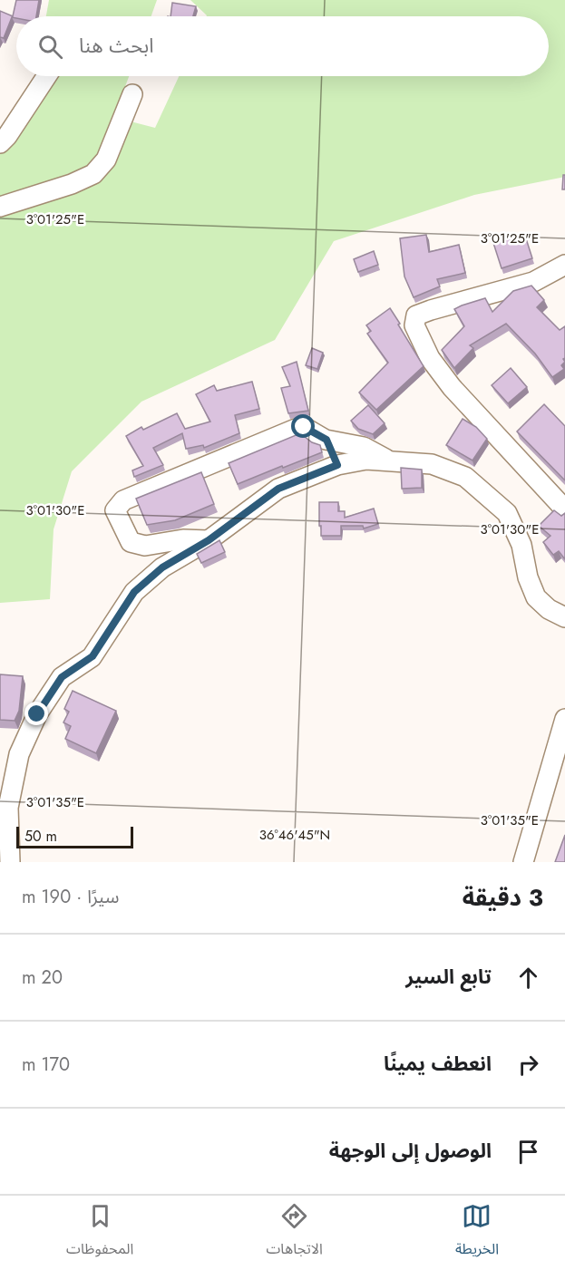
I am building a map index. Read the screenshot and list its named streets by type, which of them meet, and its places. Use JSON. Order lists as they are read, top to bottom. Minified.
{"scale_bar":"50 m","page":{"search":"ابحث هنا","scale":"50 m","heading":["3 دقيقة","سيرًا · 190 m"],"list":[["تابع السير","20 m"],["انعطف يمينًا","170 m"],"الوصول إلى الوجهة"],"nav":["الخريطة","الاتجاهات","المحفوظات"]},"coordinates":["3°01'25\"E","3°01'30\"E","3°01'35\"E","36°46'45\"N"]}
